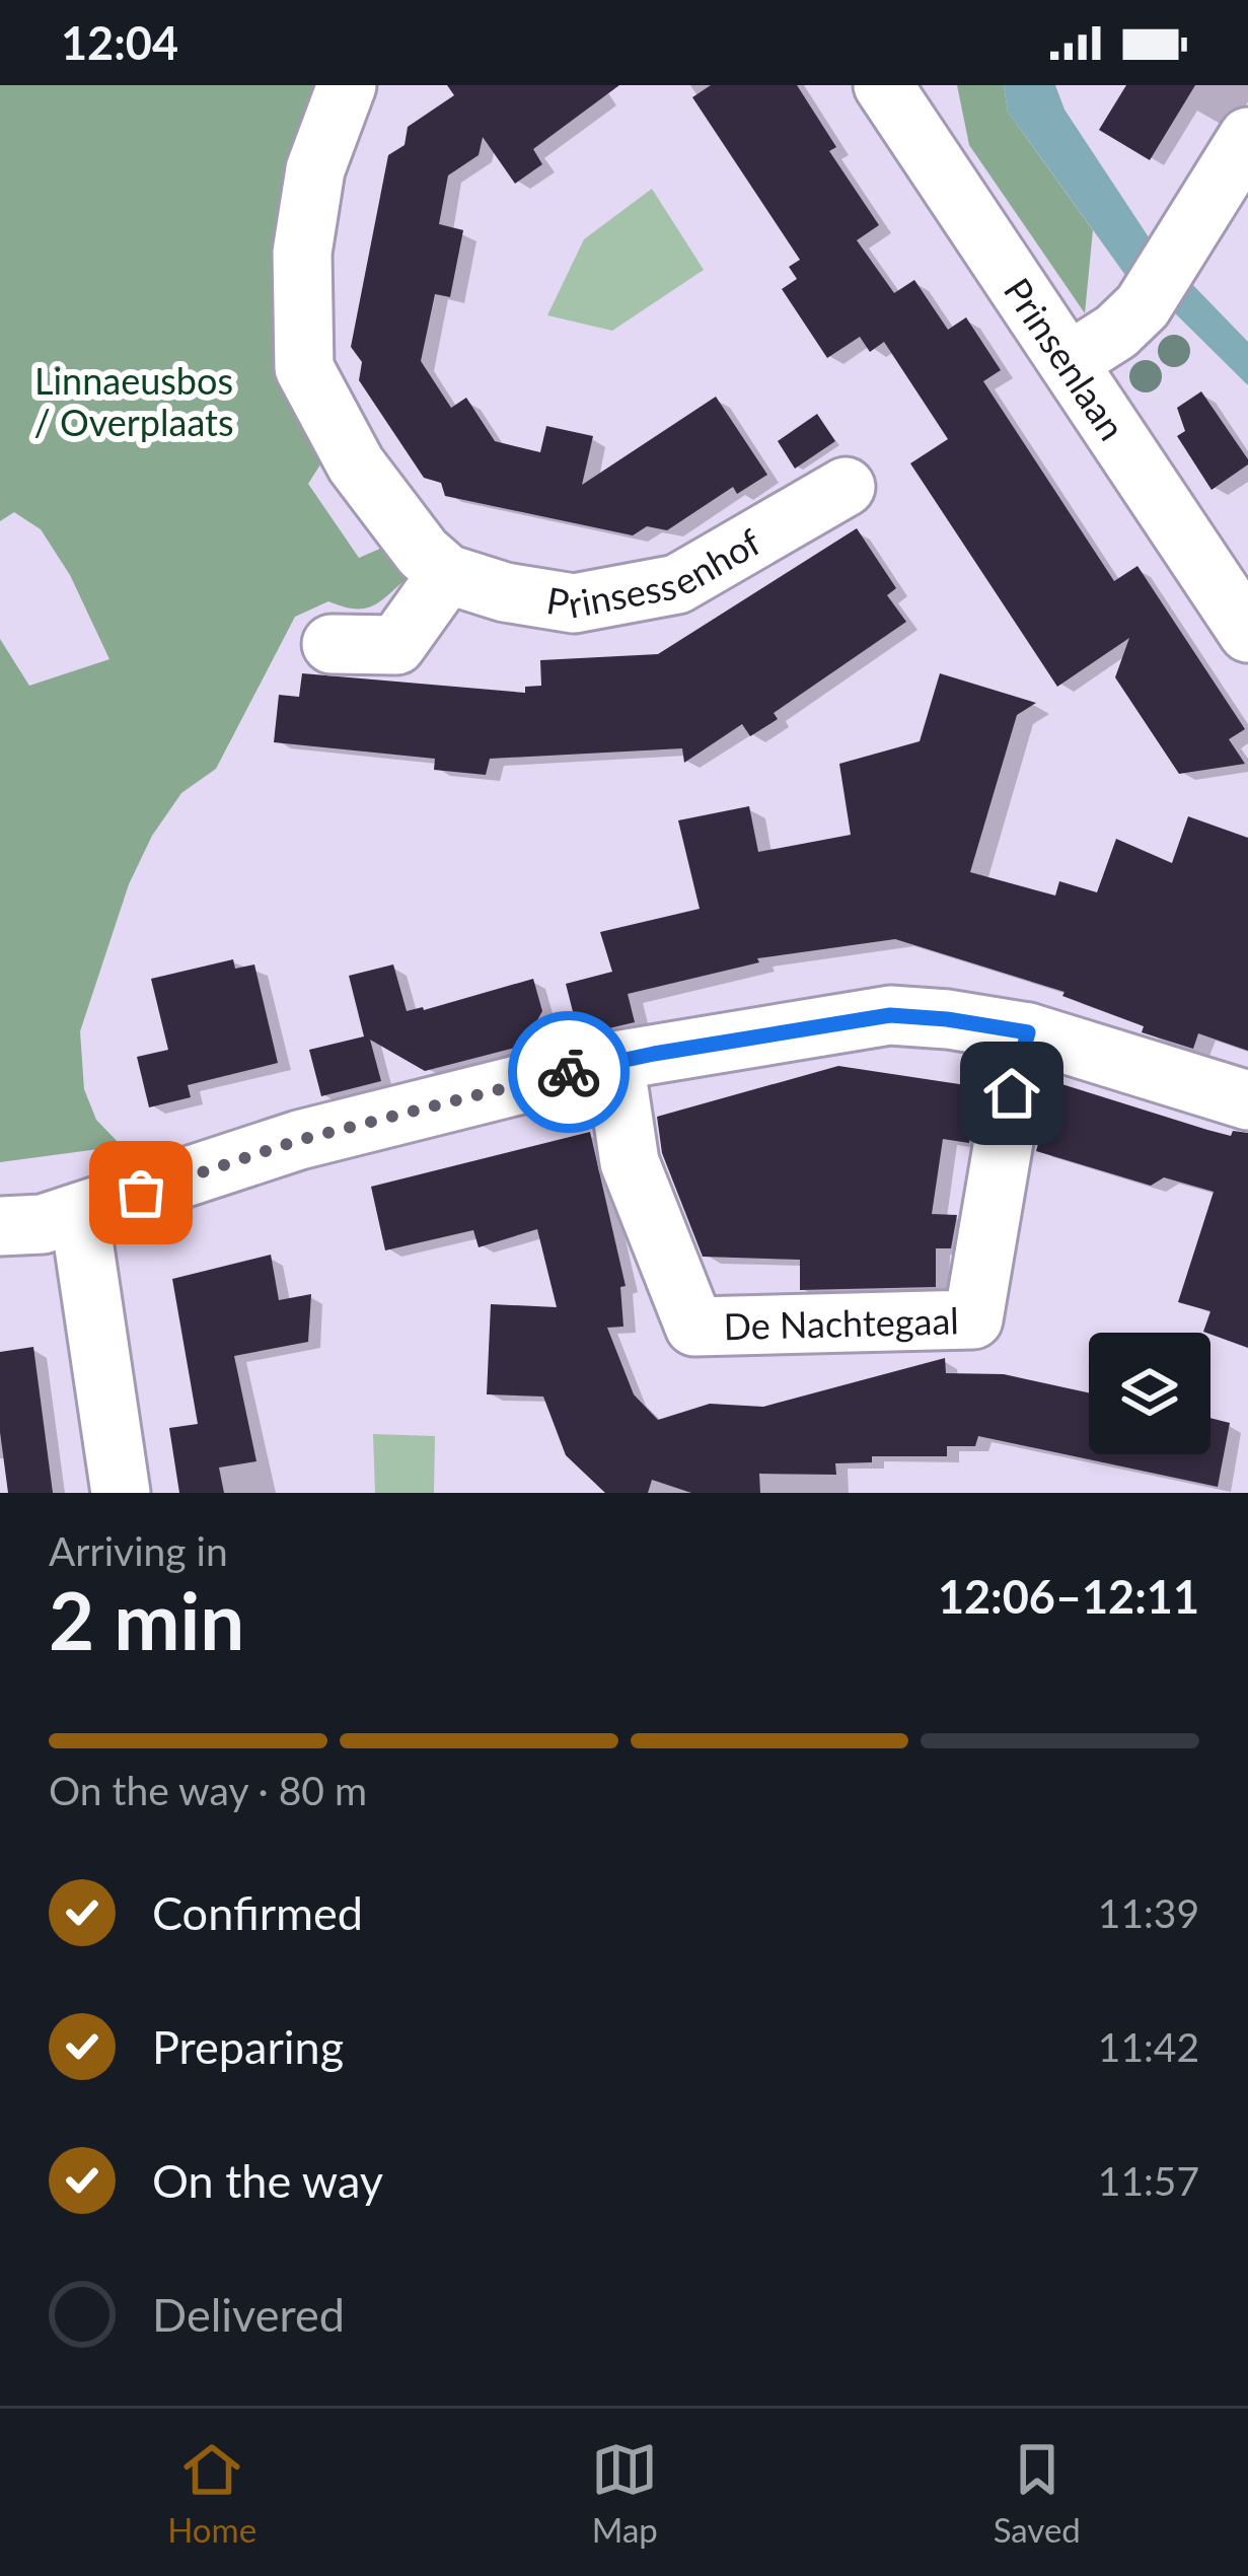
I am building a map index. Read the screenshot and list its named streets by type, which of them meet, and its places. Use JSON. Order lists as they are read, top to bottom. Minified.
{"streets":{"street":["Prinsenlaan","Prinsessenhof","De Nachtegaal"]},"parks":["Linnaeusbos / Overplaats"],"page":{"status":"12:04","heading":["2 min","Arriving in","12:06–12:11"],"bar":"On the way · 80 m","list":[["Confirmed","11:39"],["Preparing","11:42"],["On the way","11:57"],"Delivered"],"tabs":["Home","Map","Saved"]}}
